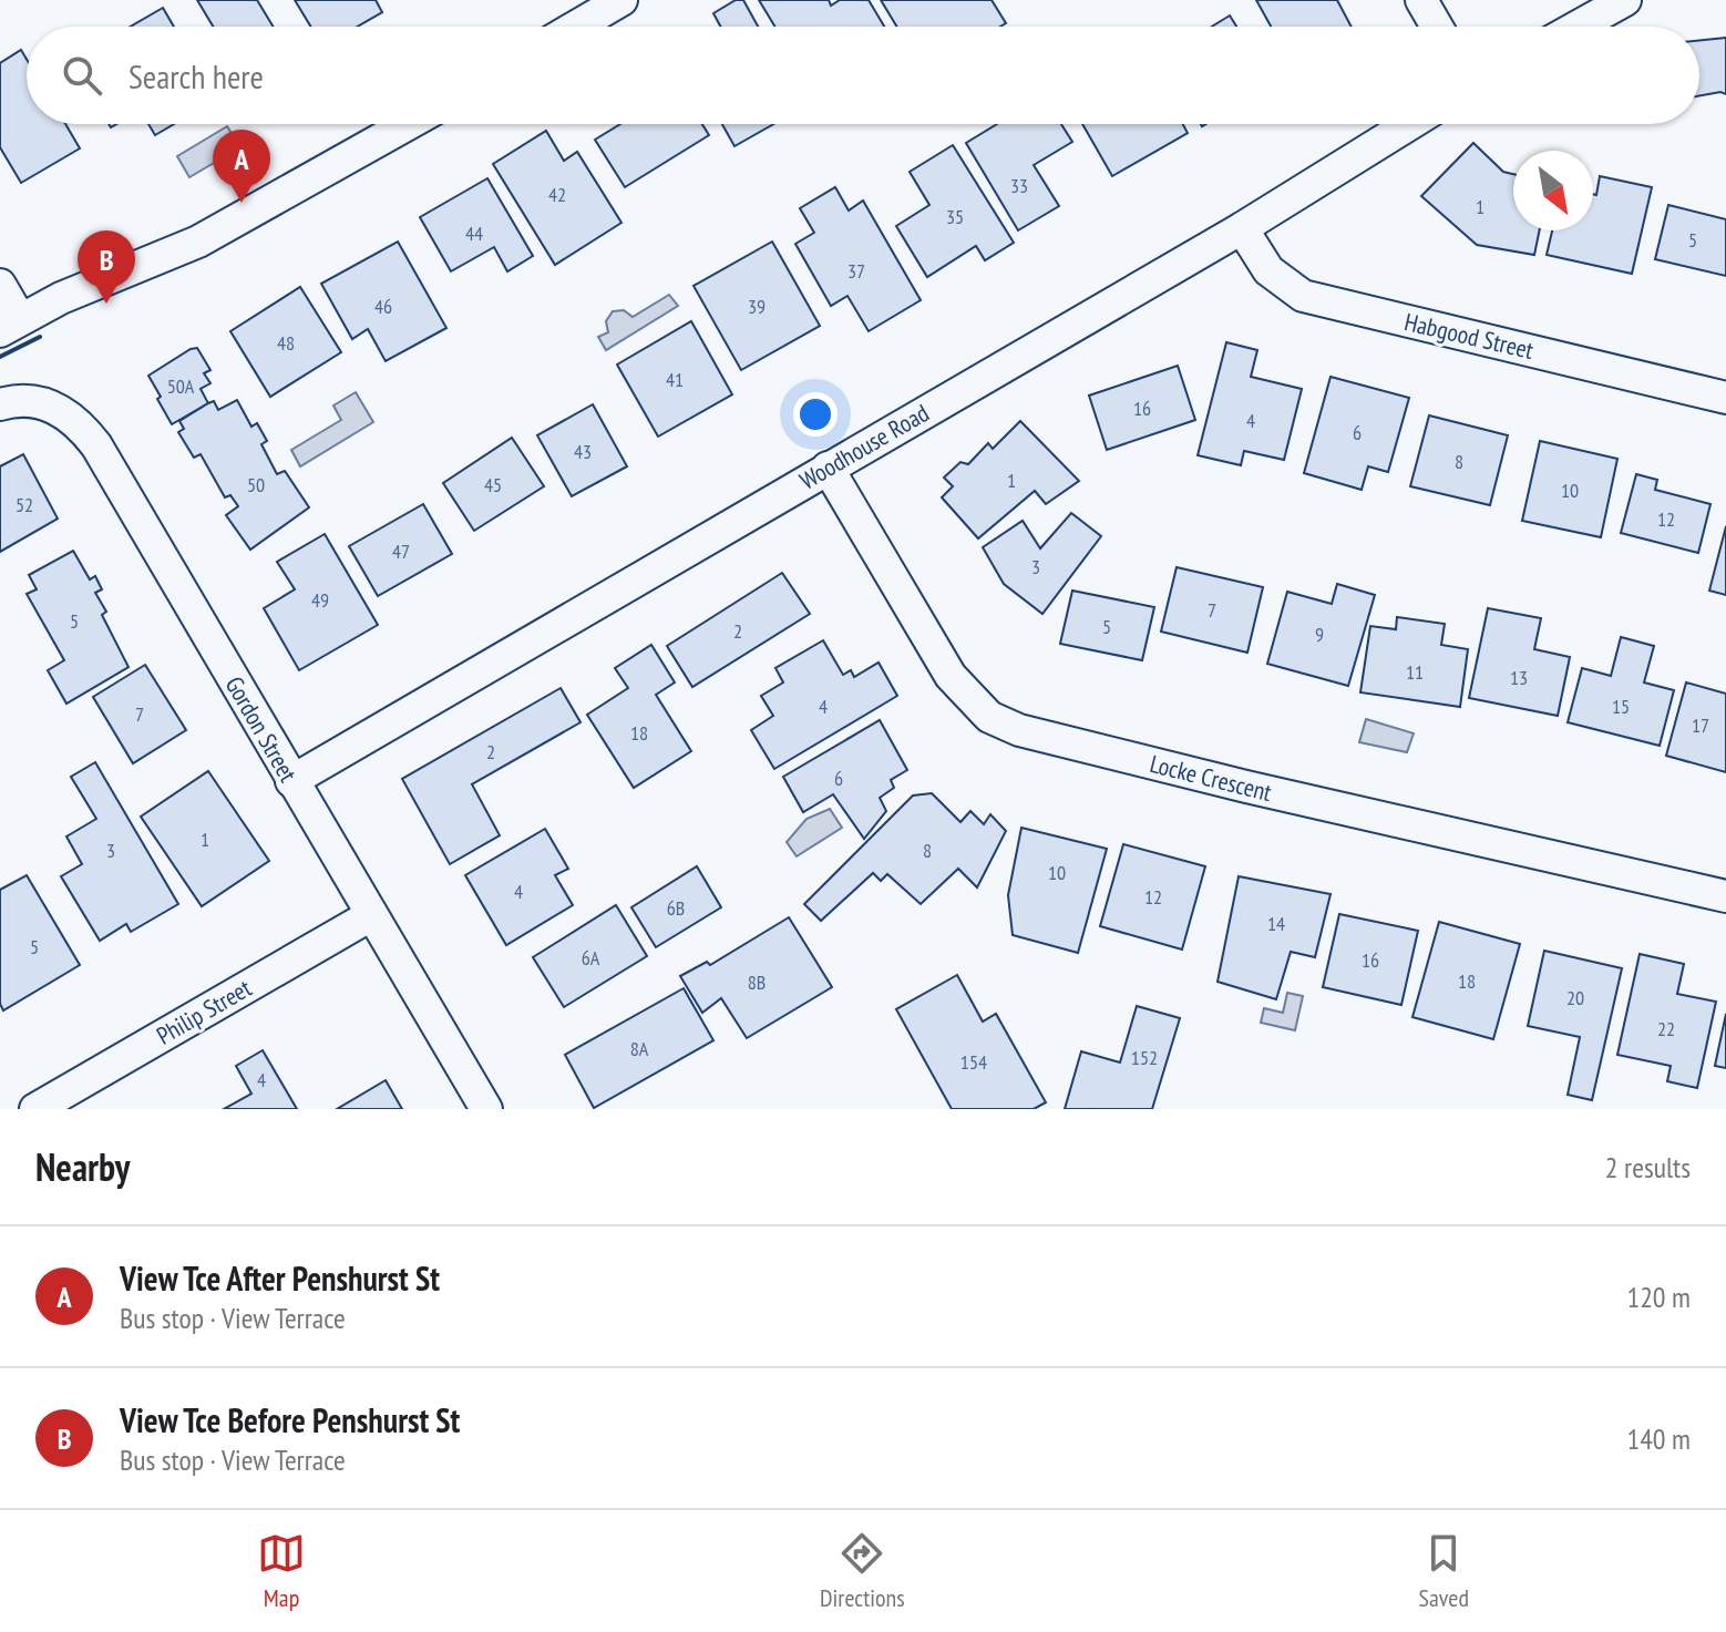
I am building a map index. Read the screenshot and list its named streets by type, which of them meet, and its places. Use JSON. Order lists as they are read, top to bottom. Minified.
{"streets":{"street":["Habgood Street","Woodhouse Road","Gordon Street","Locke Crescent","Philip Street"]},"crossings":[["Habgood Street","Woodhouse Road"],["Woodhouse Road","Gordon Street"],["Woodhouse Road","Locke Crescent"],["Gordon Street","Philip Street"]],"house_numbers":["33","42","1","35","44","5","37","46","39","48","41","50A","16","4","6","43","8","1","50","45","10","52","12","47","3","49","7","5","5","2","9","11","13","4","15","7","17","18","2","6","1","3","8","10","4","12","6B","14","5","6A","16","18","8B","20","22","8A","152","154","4"],"north":"bottom right","page":{"search":"Search here","pins":["A","B"],"heading":["Nearby","2 results"],"list":[{"mark":"A","name":"View Tce After Penshurst St","note":"Bus stop · View Terrace","value":"120 m"},{"mark":"B","name":"View Tce Before Penshurst St","note":"Bus stop · View Terrace","value":"140 m"}],"nav":["Map","Directions","Saved"]}}
